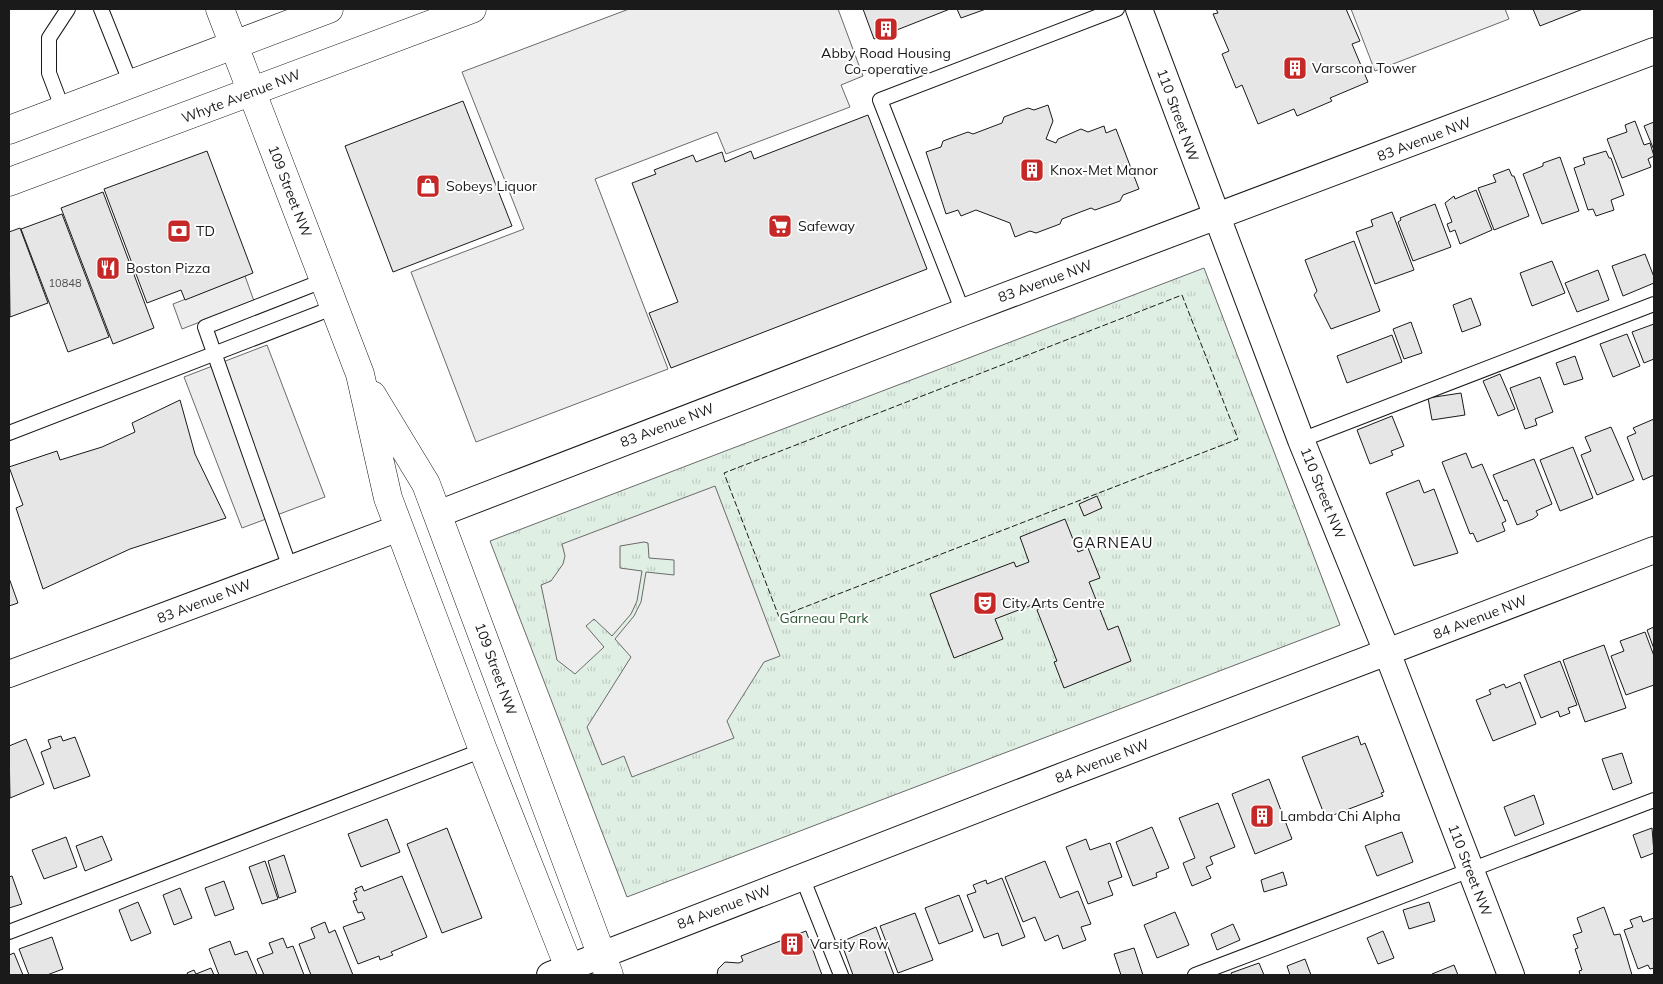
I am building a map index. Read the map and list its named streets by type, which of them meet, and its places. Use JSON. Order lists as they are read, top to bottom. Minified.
{"streets":{"main road":["Whyte Avenue NW","109 Street NW"],"street":["110 Street NW","83 Avenue NW","84 Avenue NW"]},"crossings":[["Whyte Avenue NW","109 Street NW"],["110 Street NW","83 Avenue NW"],["110 Street NW","84 Avenue NW"],["83 Avenue NW","109 Street NW"],["109 Street NW","84 Avenue NW"]],"districts":["GARNEAU"],"parks":["Garneau Park"],"places":{"building":["Abby Road Housing Co-operative","Varscona Tower","Knox-Met Manor","Lambda Chi Alpha","Varsity Row"],"shop":["Sobeys Liquor"],"supermarket":["Safeway"],"bank":["TD"],"restaurant":["Boston Pizza"],"theatre":["City Arts Centre"]},"house_numbers":["10848"]}
